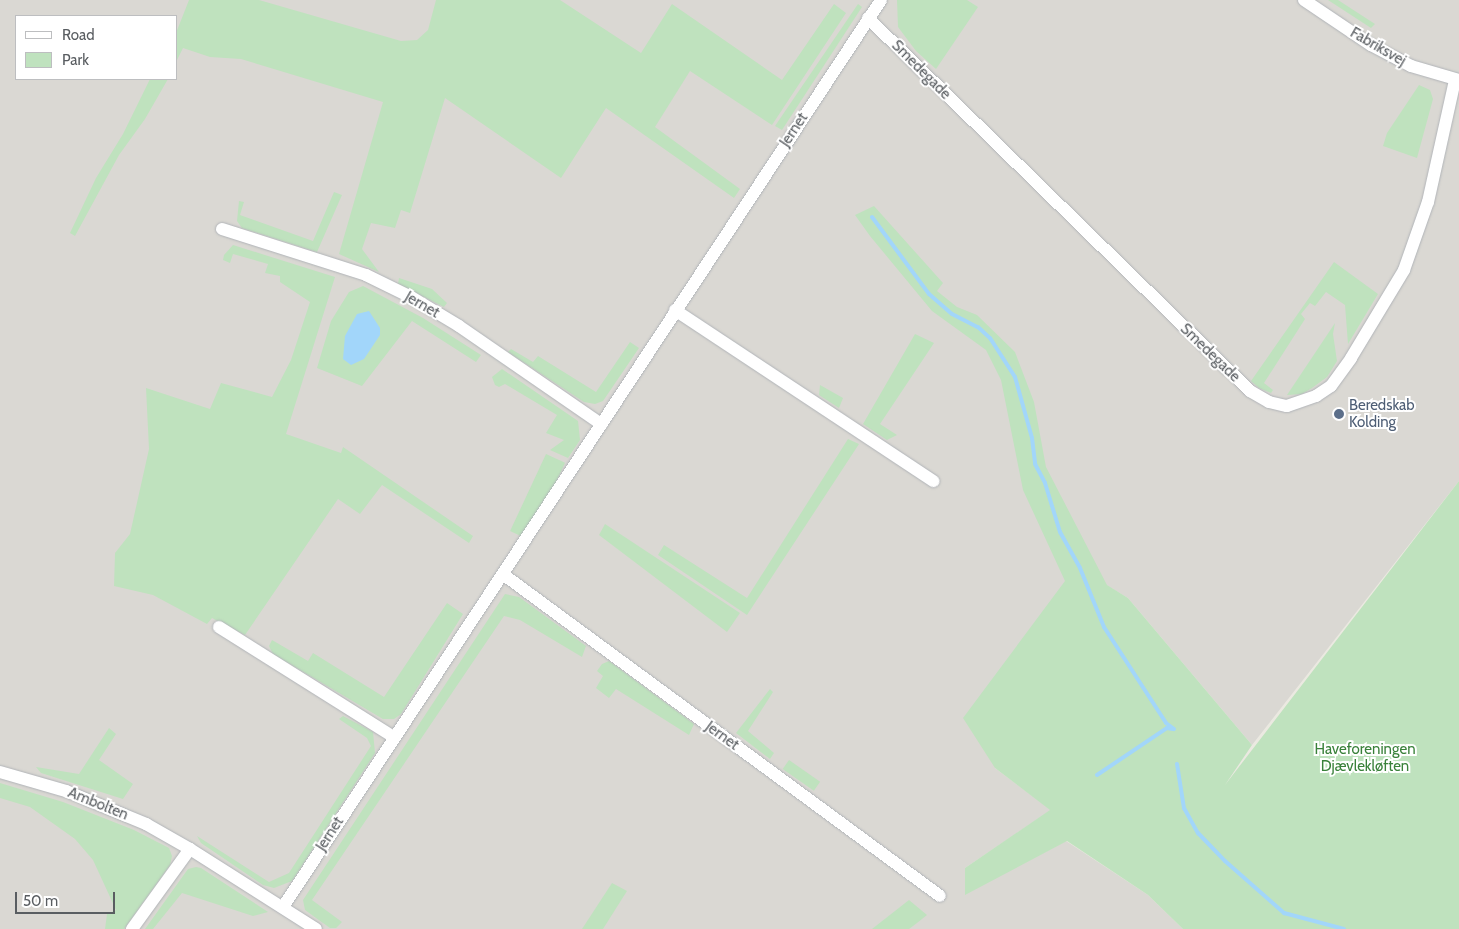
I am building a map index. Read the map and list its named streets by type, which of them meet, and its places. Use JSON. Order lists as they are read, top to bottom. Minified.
{"streets":{"street":["Fabriksvej","Smedegade","Jernet","Ambolten"]},"crossings":[["Fabriksvej","Smedegade"],["Smedegade","Jernet"],["Jernet","Ambolten"]],"parks":["Haveforeningen Djævlekløften"],"places":["Beredskab Kolding"],"legend":["Road","Park"],"scale_bar":"50 m"}
